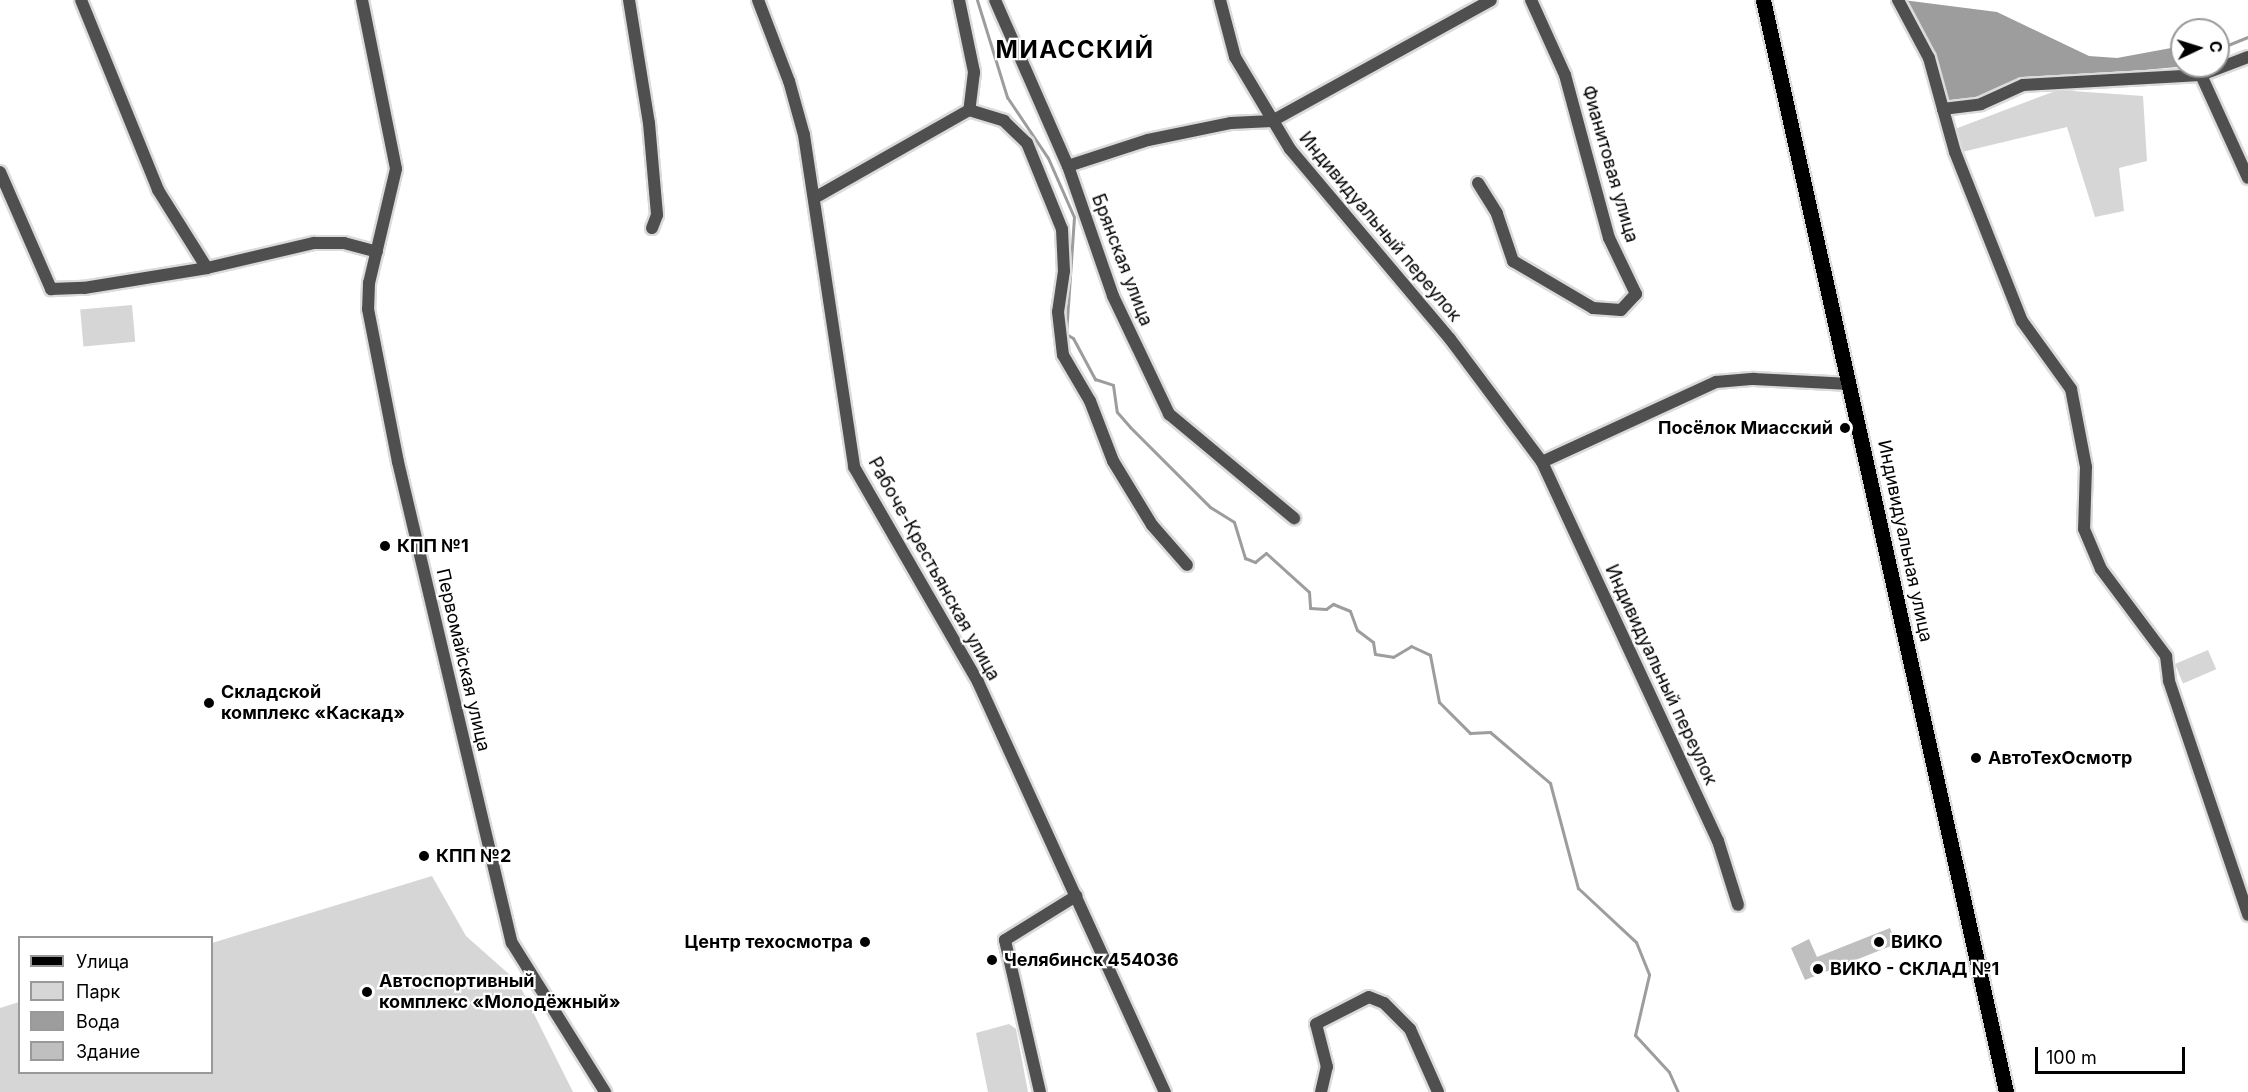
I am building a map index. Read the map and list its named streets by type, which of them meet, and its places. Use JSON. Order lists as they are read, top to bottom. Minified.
{"streets":{"main road":["Индивидуальная улица"],"street":["Фианитовая улица","Индивидуальный переулок","Брянская улица","Рабоче-Крестьянская улица","Первомайская улица"]},"districts":["МИАССКИЙ"],"places":["Посёлок Миасский","КПП №1","Складской комплекс «Каскад»","АвтоТехОсмотр","КПП №2","Центр техосмотра","ВИКО","Челябинск 454036","ВИКО - СКЛАД №1","Автоспортивный комплекс «Молодёжный»"],"legend":["Улица","Парк","Вода","Здание"],"scale_bar":"100 m","north":"right"}
